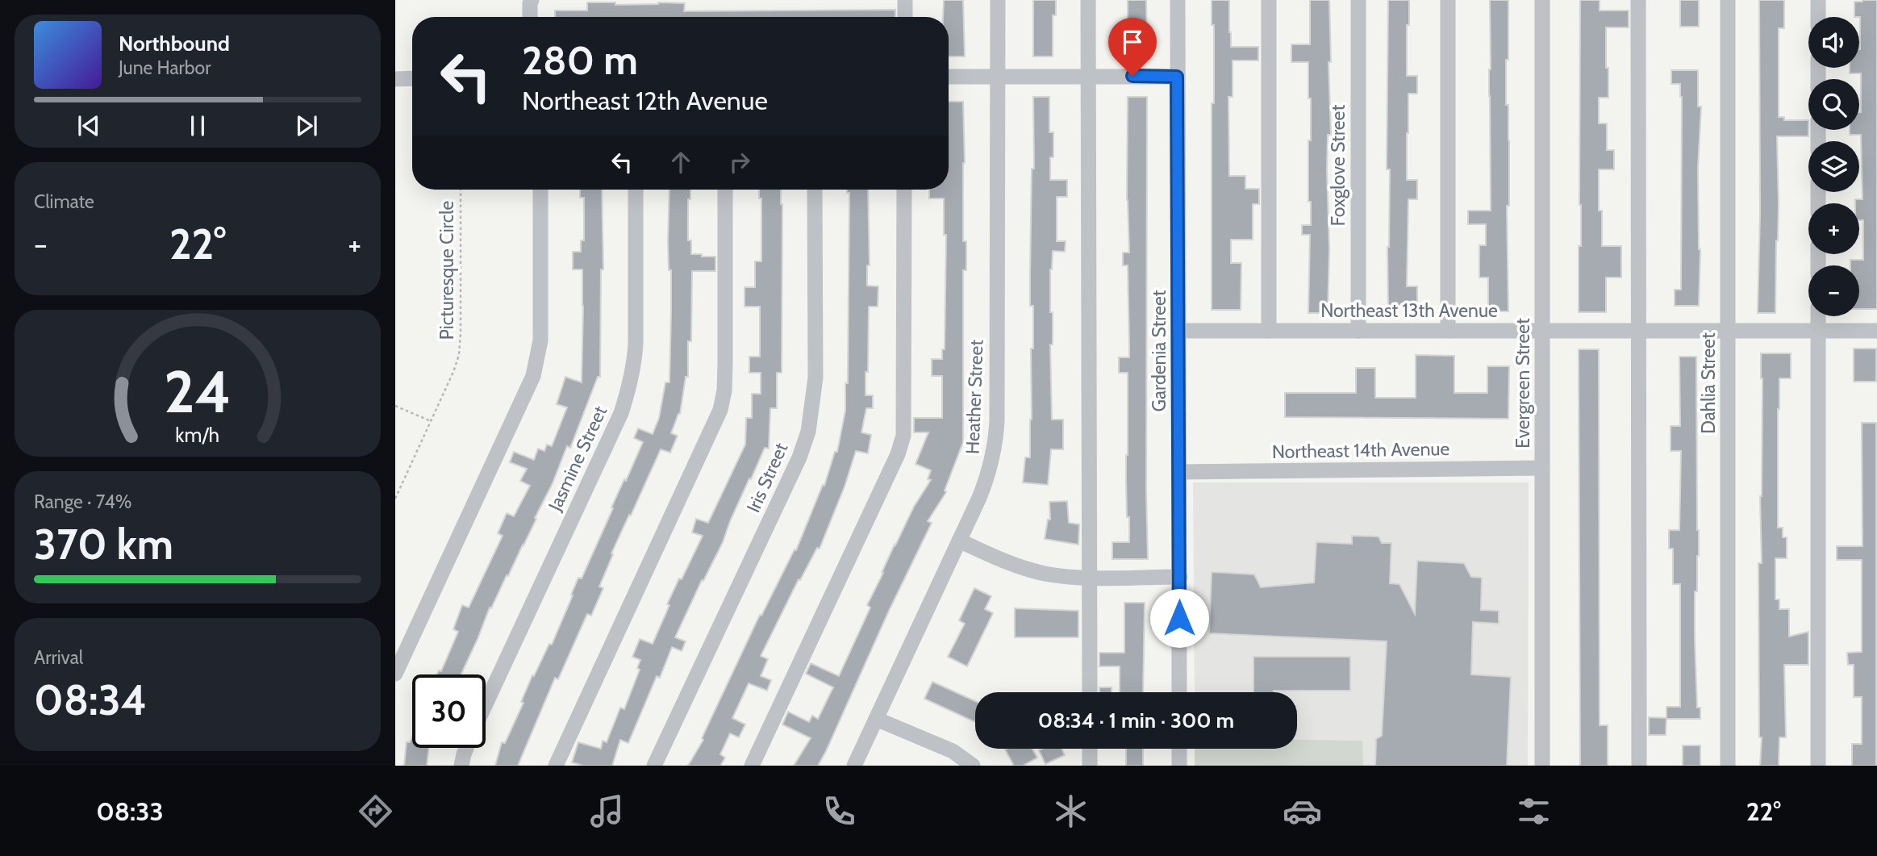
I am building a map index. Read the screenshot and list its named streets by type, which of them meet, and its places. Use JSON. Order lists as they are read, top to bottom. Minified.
{"streets":{"street":["Foxglove Street","Northeast 13th Avenue","Gardenia Street","Evergreen Street","Dahlia Street","Heather Street","Northeast 14th Avenue","Jasmine Street","Iris Street"],"path":["Picturesque Circle"]},"crossings":[["Foxglove Street","Northeast 13th Avenue"],["Northeast 13th Avenue","Gardenia Street"],["Northeast 13th Avenue","Evergreen Street"],["Northeast 13th Avenue","Dahlia Street"],["Gardenia Street","Northeast 14th Avenue"],["Evergreen Street","Northeast 14th Avenue"]],"page":{"map_buttons":["+","−"],"turn":["280 m","Northeast 12th Avenue"],"song":["Northbound","June Harbor"],"tile":["Climate",["Range · 74%","370 km"],["Arrival","08:34"]],"heat":["−","22°","+"],"limit":"30","trip":"08:34 · 1 min · 300 m","tabs":["08:33","22°"],"gauge":["24","km/h"]}}
